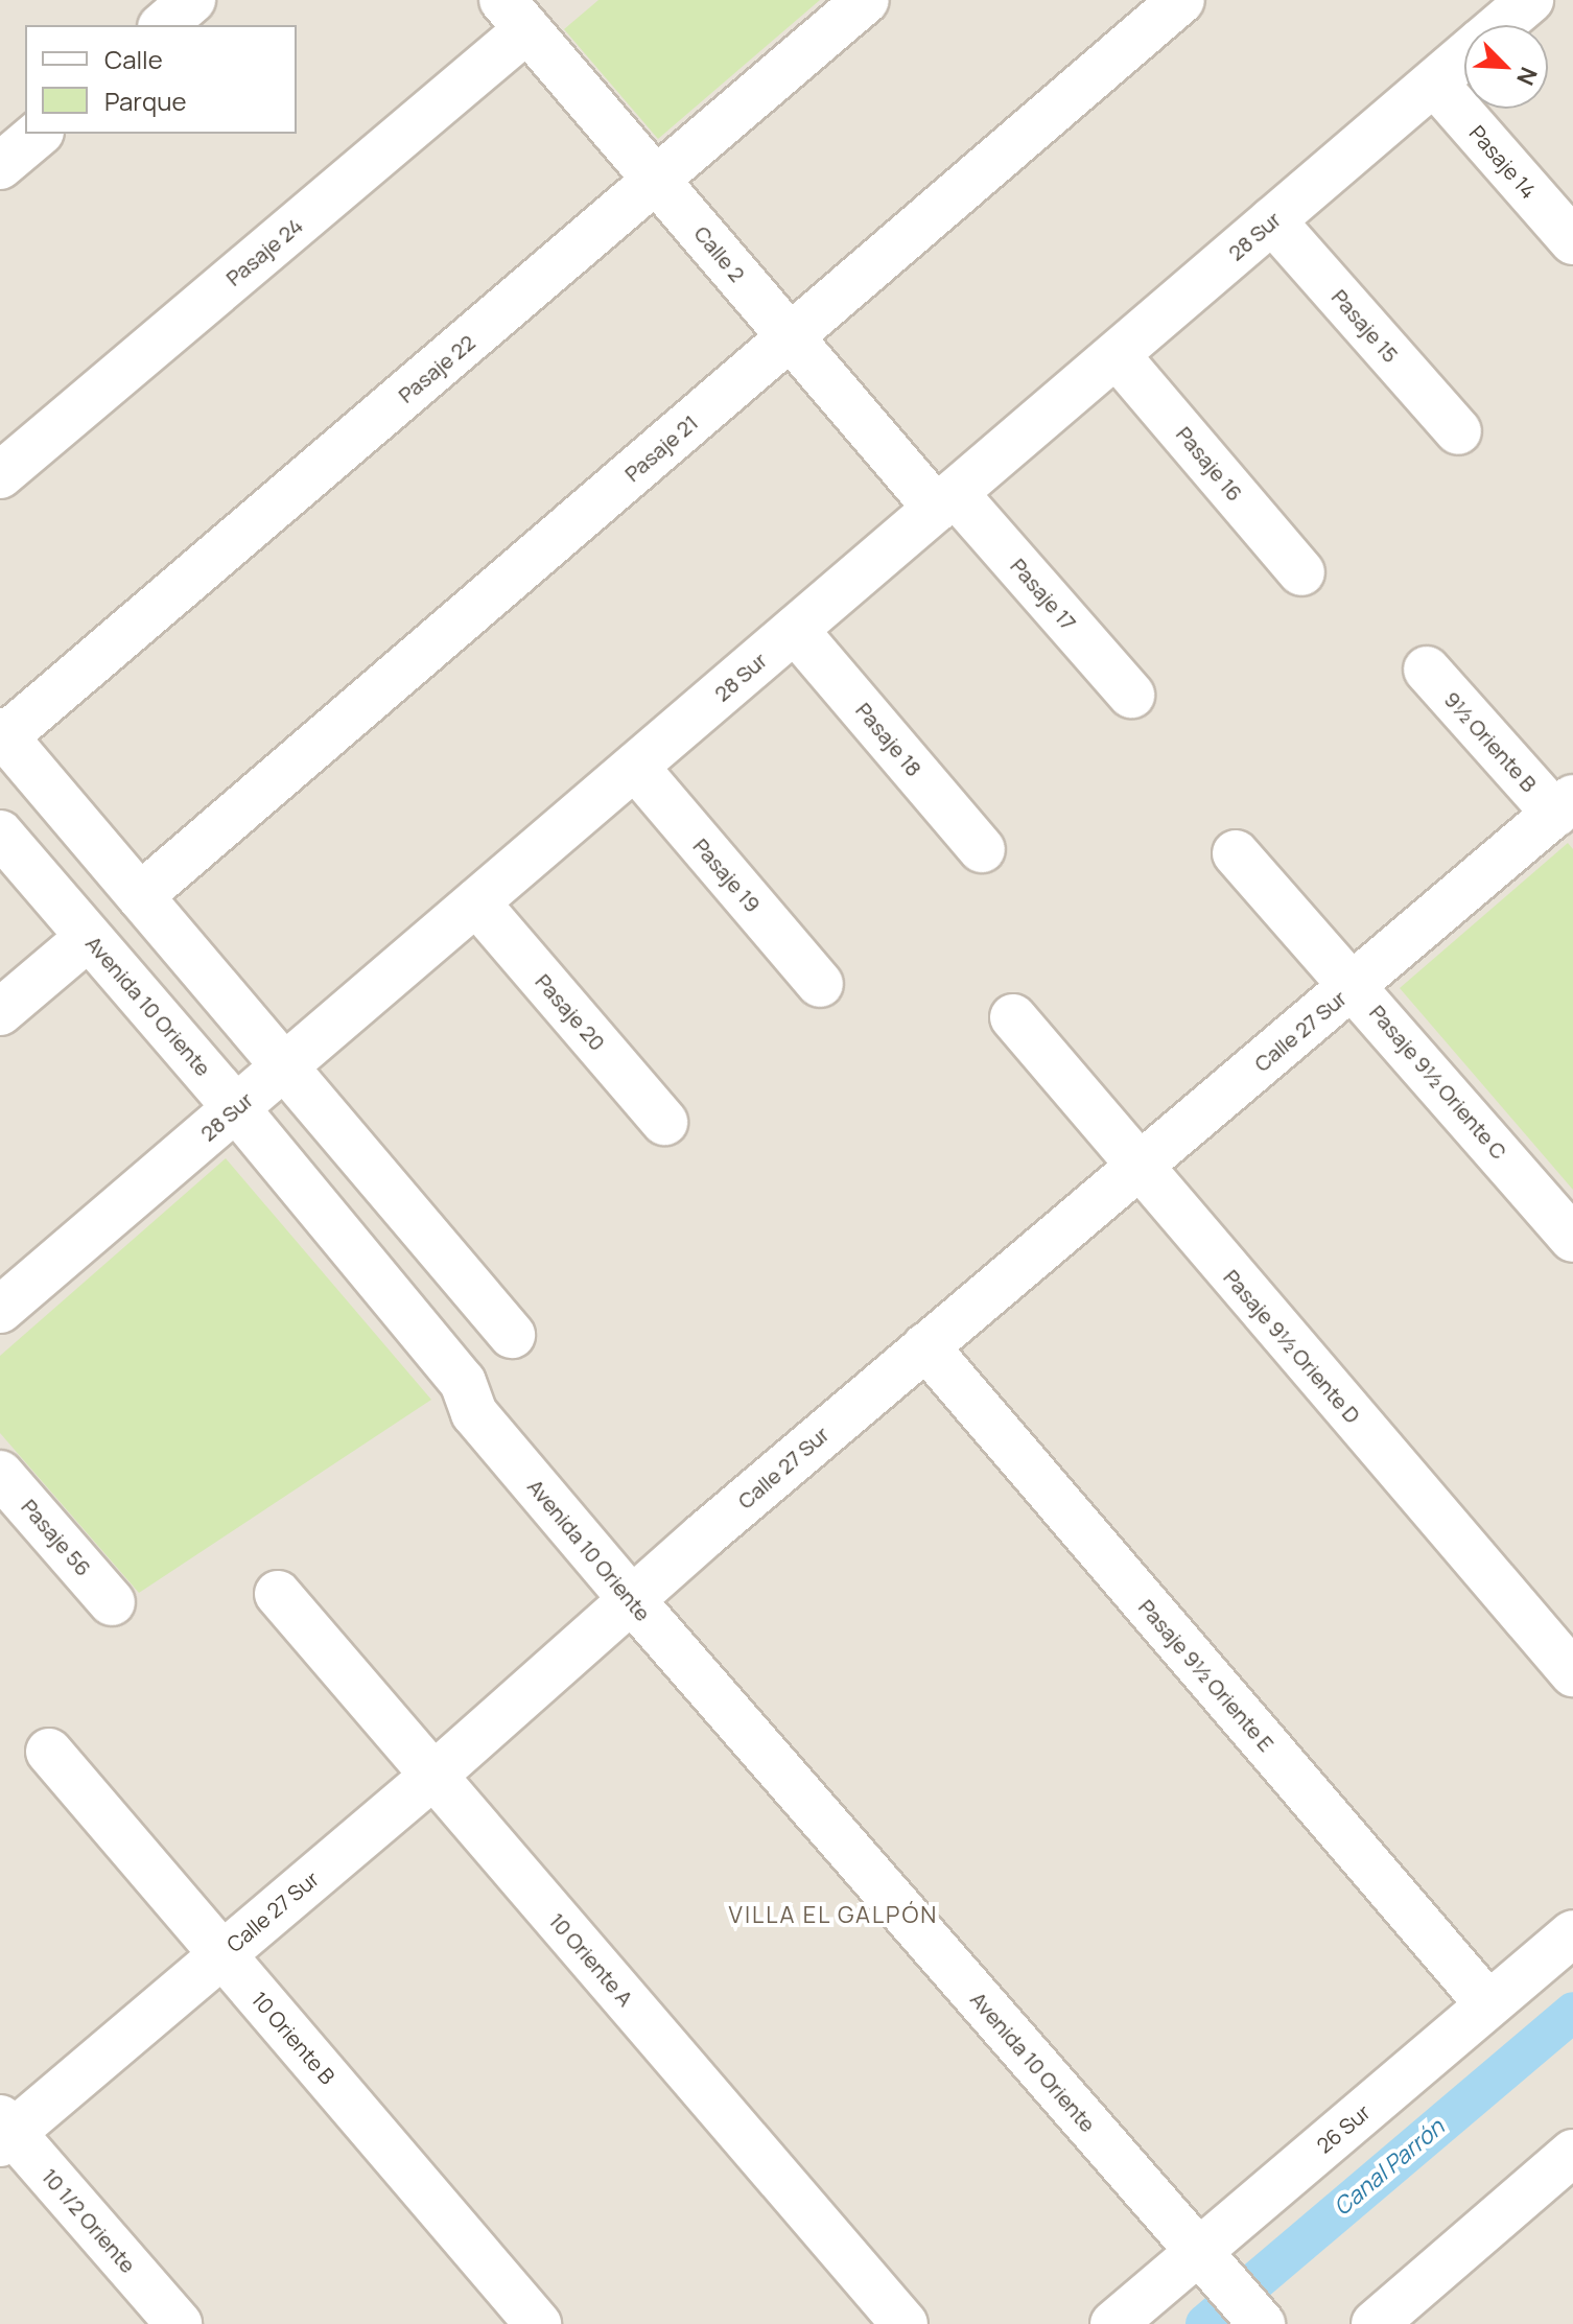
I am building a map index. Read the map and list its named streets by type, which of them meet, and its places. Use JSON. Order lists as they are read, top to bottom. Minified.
{"streets":{"street":["Pasaje 14","28 Sur","Pasaje 24","Calle 2","Pasaje 15","Pasaje 22","Pasaje 21","Pasaje 16","Pasaje 17","Pasaje 18","9½ Oriente B","Pasaje 19","Avenida 10 Oriente","Pasaje 20","Calle 27 Sur","Pasaje 9½ Oriente C","Pasaje 9½ Oriente D","Pasaje 56","Pasaje 9½ Oriente E","10 Oriente A","10 Oriente B","26 Sur","10 1/2 Oriente"]},"crossings":[["Pasaje 14","28 Sur"],["28 Sur","Calle 2"],["28 Sur","Pasaje 15"],["28 Sur","Pasaje 16"],["28 Sur","Pasaje 17"],["28 Sur","Pasaje 18"],["28 Sur","Pasaje 19"],["28 Sur","Avenida 10 Oriente"],["28 Sur","Pasaje 20"],["Pasaje 24","Calle 2"],["Calle 2","Pasaje 22"],["Calle 2","Pasaje 21"],["Calle 2","Pasaje 17"],["9½ Oriente B","Calle 27 Sur"],["Avenida 10 Oriente","Calle 27 Sur"],["Avenida 10 Oriente","26 Sur"],["Calle 27 Sur","Pasaje 9½ Oriente C"],["Calle 27 Sur","Pasaje 9½ Oriente D"],["Calle 27 Sur","Pasaje 9½ Oriente E"],["Calle 27 Sur","10 Oriente A"],["Calle 27 Sur","10 Oriente B"],["Calle 27 Sur","10 1/2 Oriente"],["Pasaje 9½ Oriente E","26 Sur"]],"districts":["VILLA EL GALPÓN"],"water":["Canal Parrón"],"legend":["Calle","Parque"],"north":"bottom right"}
